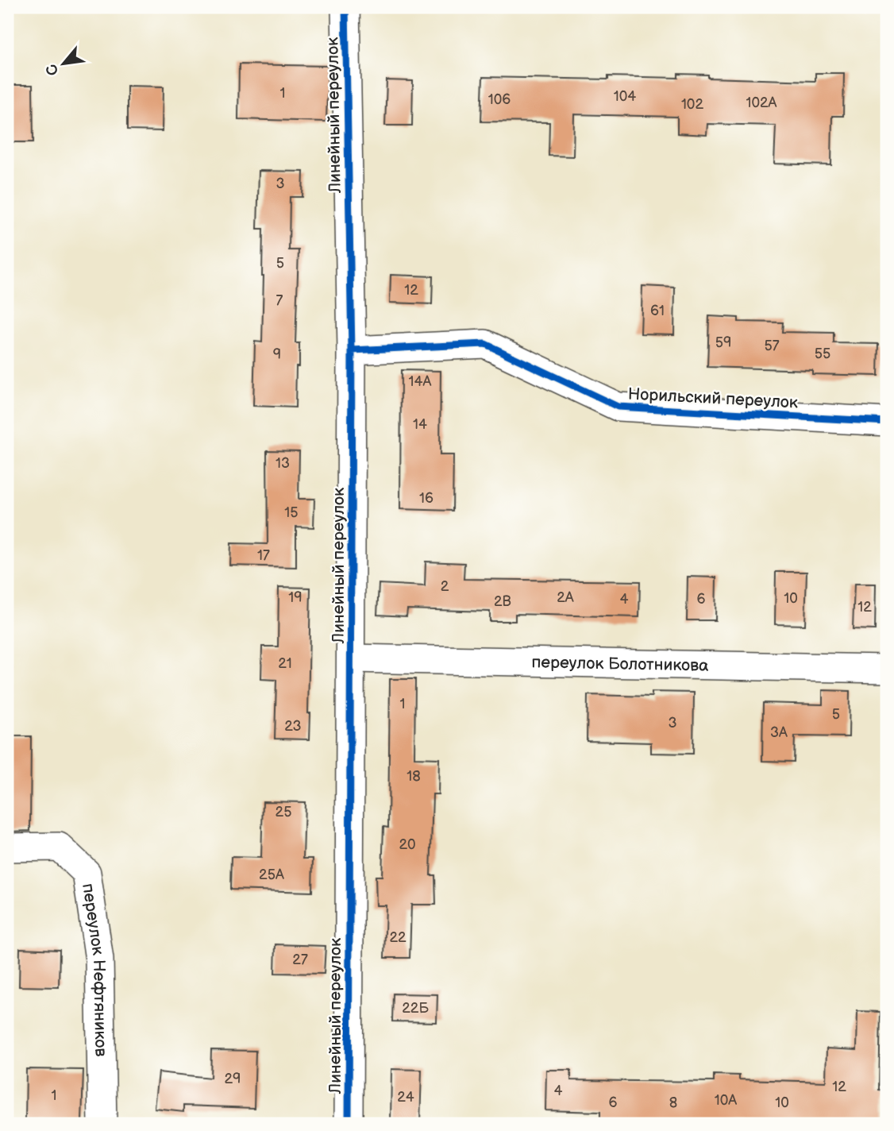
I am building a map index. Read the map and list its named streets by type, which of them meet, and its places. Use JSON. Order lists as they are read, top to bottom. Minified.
{"streets":{"street":["Линейный переулок","Норильский переулок","переулок Болотникова","переулок Нефтяников"]},"crossings":[["Линейный переулок","Норильский переулок"],["Линейный переулок","переулок Болотникова"]],"house_numbers":["1","104","106","102А","102","3","5","12","7","61","59","57","55","9","14А","14","13","16","15","17","2","19","2А","10","4","6","2В","12","21","1","5","3","23","3А","18","25","20","25А","22","27","22Б","29","12","4","1","24","10А","6","8","10"],"north":"bottom left"}
